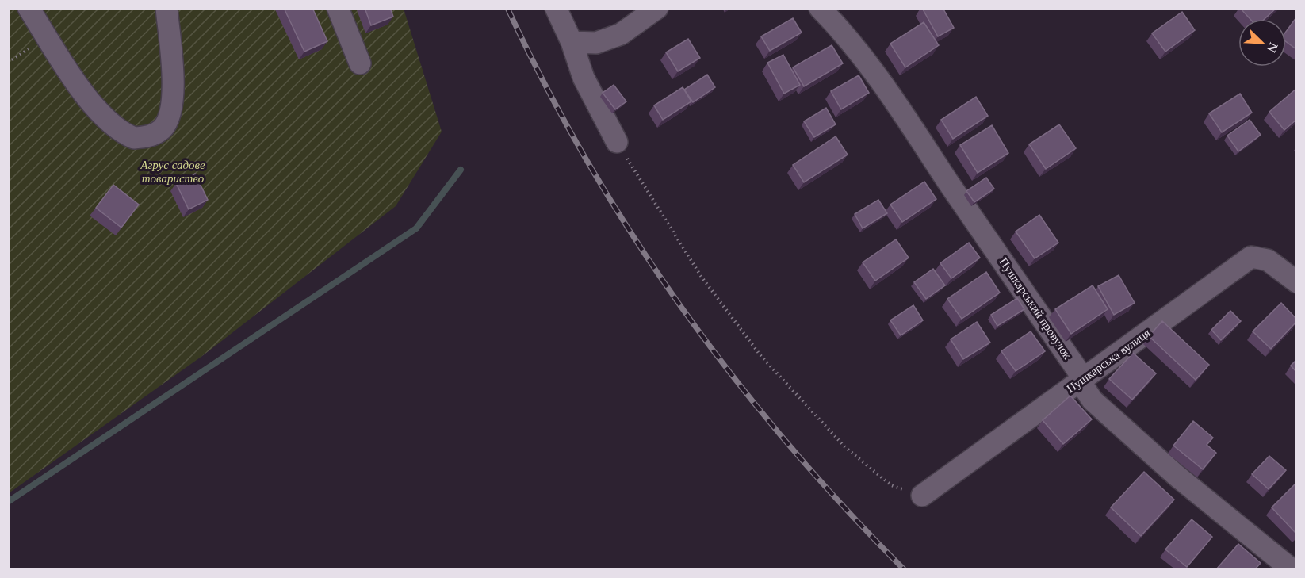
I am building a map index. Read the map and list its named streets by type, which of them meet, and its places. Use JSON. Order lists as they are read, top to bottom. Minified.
{"streets":{"street":["Пушкарський провулок","Пушкарська вулиця"]},"crossings":[["Пушкарський провулок","Пушкарська вулиця"]],"parks":["Агрус садове товариство"],"north":"bottom right"}
